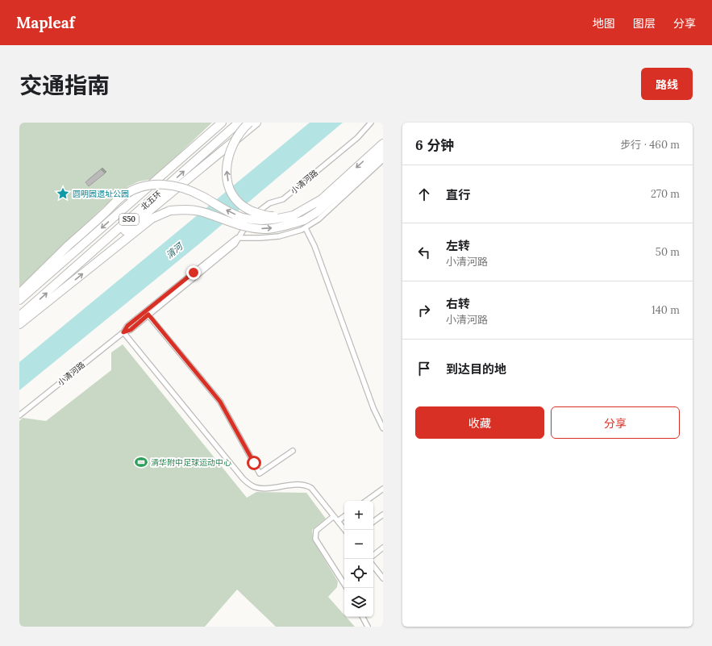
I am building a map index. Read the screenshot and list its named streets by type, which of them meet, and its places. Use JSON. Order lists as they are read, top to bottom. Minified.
{"streets":{"highway":["北五环","S50"],"street":["小清河路"]},"water":["清河"],"places":{"place":["圆明园遗址公园"],"sports":["清华附中足球运动中心"]},"page":{"header":"Mapleaf","nav":["地图","图层","分享"],"title":"交通指南","buttons":["路线",["收藏","分享"]],"heading":["6 分钟","步行 · 460 m"],"list":[["直行","270 m"],["左转","小清河路","50 m"],["右转","小清河路","140 m"],"到达目的地"],"map_buttons":["+","−"]}}
